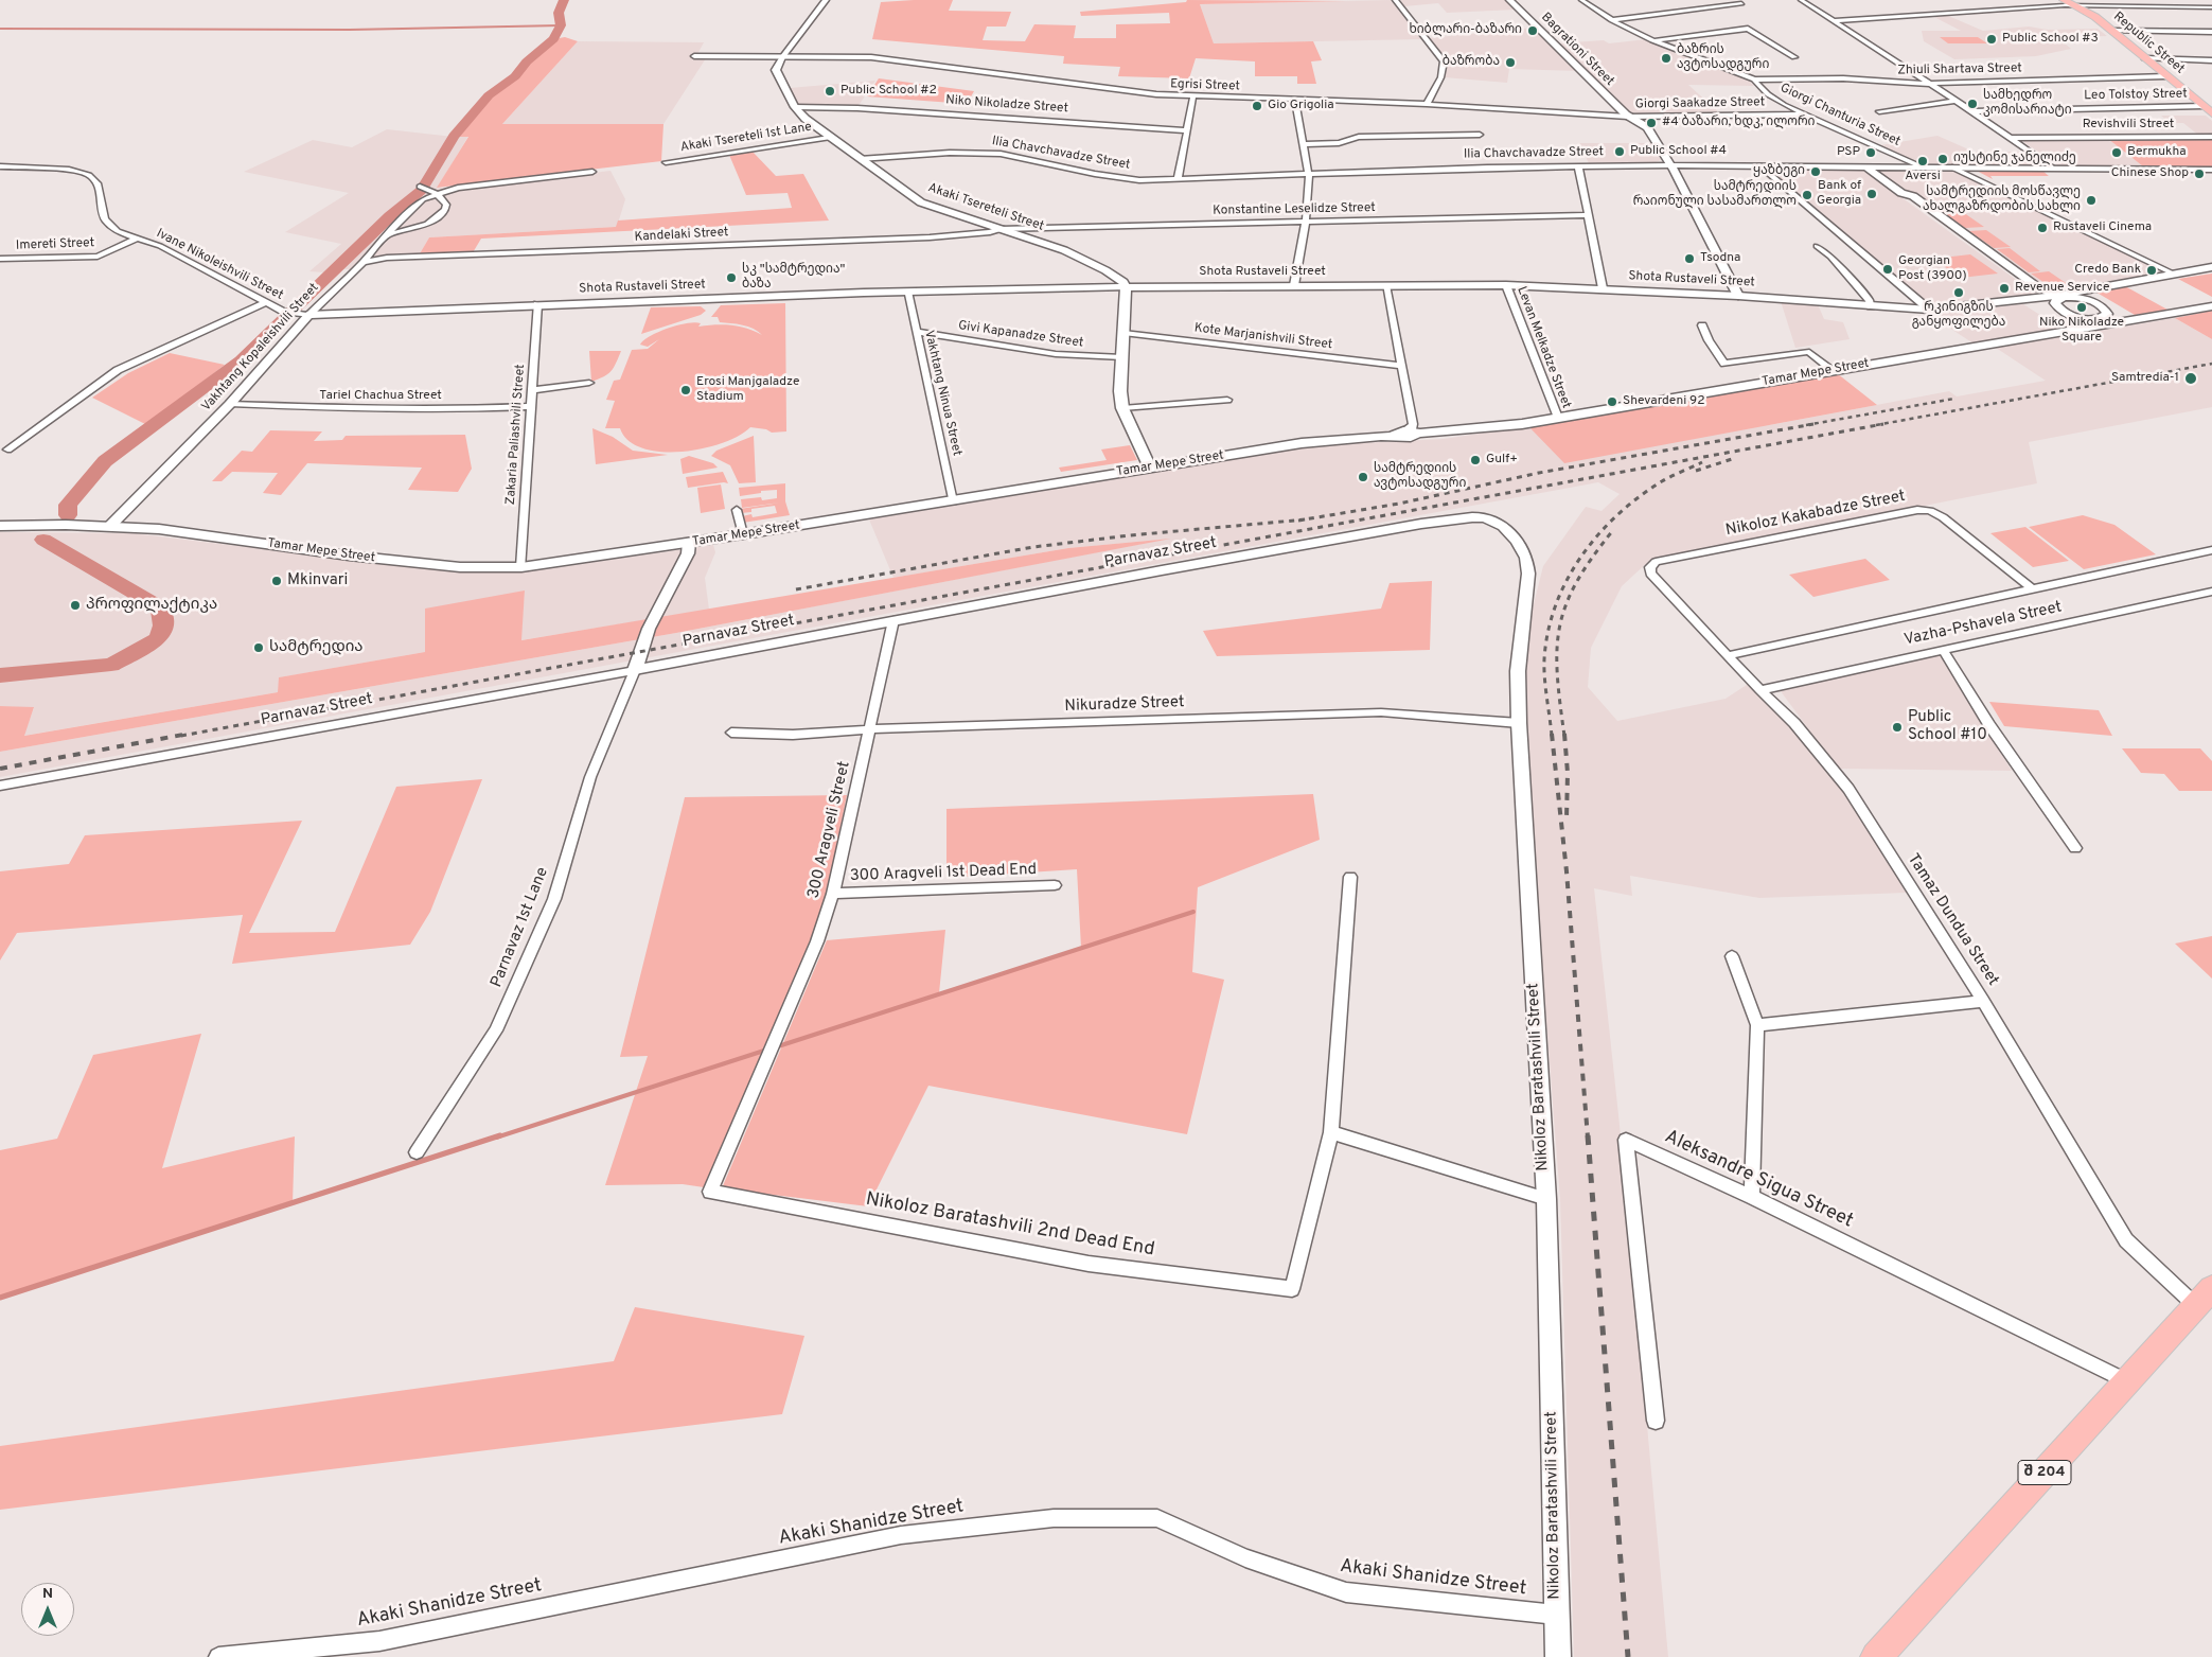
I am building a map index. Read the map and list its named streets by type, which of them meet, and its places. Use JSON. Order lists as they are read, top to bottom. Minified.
{"streets":{"main road":["Republic Street","Shota Rustaveli Street","Tamar Mepe Street","შ 204"],"street":["Bagrationi Street","Zhiuli Shartava Street","Egrisi Street","Leo Tolstoy Street","Giorgi Saakadze Street","Niko Nikoladze Street","Giorgi Chanturia Street","Revishvili Street","Akaki Tsereteli 1st Lane","Ilia Chavchavadze Street","Akaki Tsereteli Street","Konstantine Leselidze Street","Kandelaki Street","Imereti Street","Ivane Nikoleishvili Street","Givi Kapanadze Street","Kote Marjanishvili Street","Vakhtang Kopaleishvili Street","Levan Melkadze Street","Vakhtang Ninua Street","Tariel Chachua Street","Zakaria Paliashvili Street","Nikoloz Kakabadze Street","Parnavaz Street","Vazha-Pshavela Street","Nikuradze Street","300 Aragveli Street","300 Aragveli 1st Dead End","Tamaz Dundua Street","Parnavaz 1st Lane","Nikoloz Baratashvili Street","Aleksandre Sigua Street","Nikoloz Baratashvili 2nd Dead End","Akaki Shanidze Street"]},"crossings":[["Republic Street","Zhiuli Shartava Street"],["Republic Street","Leo Tolstoy Street"],["Bagrationi Street","Egrisi Street"],["Bagrationi Street","Giorgi Saakadze Street"],["Bagrationi Street","Ilia Chavchavadze Street"],["Bagrationi Street","Shota Rustaveli Street"],["Zhiuli Shartava Street","Giorgi Chanturia Street"],["Egrisi Street","Giorgi Saakadze Street"],["Egrisi Street","Akaki Tsereteli Street"],["Giorgi Saakadze Street","Giorgi Chanturia Street"],["Niko Nikoladze Street","Akaki Tsereteli Street"],["Giorgi Chanturia Street","Ilia Chavchavadze Street"],["Akaki Tsereteli 1st Lane","Akaki Tsereteli Street"],["Ilia Chavchavadze Street","Akaki Tsereteli Street"],["Akaki Tsereteli Street","Konstantine Leselidze Street"],["Akaki Tsereteli Street","Kandelaki Street"],["Akaki Tsereteli Street","Shota Rustaveli Street"],["Konstantine Leselidze Street","Kandelaki Street"],["Kandelaki Street","Vakhtang Kopaleishvili Street"],["Imereti Street","Ivane Nikoleishvili Street"],["Ivane Nikoleishvili Street","Shota Rustaveli Street"],["Ivane Nikoleishvili Street","Vakhtang Kopaleishvili Street"],["Shota Rustaveli Street","Vakhtang Kopaleishvili Street"],["Shota Rustaveli Street","Levan Melkadze Street"],["Shota Rustaveli Street","Vakhtang Ninua Street"],["Shota Rustaveli Street","Zakaria Paliashvili Street"],["Givi Kapanadze Street","Vakhtang Ninua Street"],["Vakhtang Kopaleishvili Street","Tamar Mepe Street"],["Vakhtang Kopaleishvili Street","Tariel Chachua Street"],["Levan Melkadze Street","Tamar Mepe Street"],["Tamar Mepe Street","Vakhtang Ninua Street"],["Tamar Mepe Street","Zakaria Paliashvili Street"],["Tariel Chachua Street","Zakaria Paliashvili Street"],["Nikoloz Kakabadze Street","Tamaz Dundua Street"],["Parnavaz Street","300 Aragveli Street"],["Parnavaz Street","Parnavaz 1st Lane"],["Parnavaz Street","Nikoloz Baratashvili Street"],["Vazha-Pshavela Street","Tamaz Dundua Street"],["Nikuradze Street","300 Aragveli Street"],["Nikuradze Street","Nikoloz Baratashvili Street"],["300 Aragveli Street","300 Aragveli 1st Dead End"],["300 Aragveli Street","Nikoloz Baratashvili 2nd Dead End"],["Tamaz Dundua Street","შ 204"],["Nikoloz Baratashvili Street","Akaki Shanidze Street"],["Aleksandre Sigua Street","შ 204"]],"places":["ხიბლარი-ბაზარი","Public School #3","ბაზრის ავტოსადგური","ბაზრობა","Public School #2","სამხედრო კომისარიატი","Gio Grigolia","#4 ბაზარი, ხდკ, ილორი","Public School #4","PSP","Bermukha","იუსტინე ჯანელიძე","Aversi","ყაზბეგი","Chinese Shop","Bank of Georgia","სამტრედიის რაიონული სასამართლო","სამტრედიის მოსწავლე ახალგაზრდობის სახლი","Rustaveli Cinema","Tsodna","Georgian Post (3900)","Credo Bank","სკ \"სამტრედია\" ბაზა","Revenue Service","რკინიგზის განყოფილება","Niko Nikoladze Square","Samtredia-1","Erosi Manjgaladze Stadium","Shevardeni 92","Gulf+","სამტრედიის ავტოსადგური","Mkinvari","პროფილაქტიკა","სამტრედია","Public School #10"],"north":"top"}
